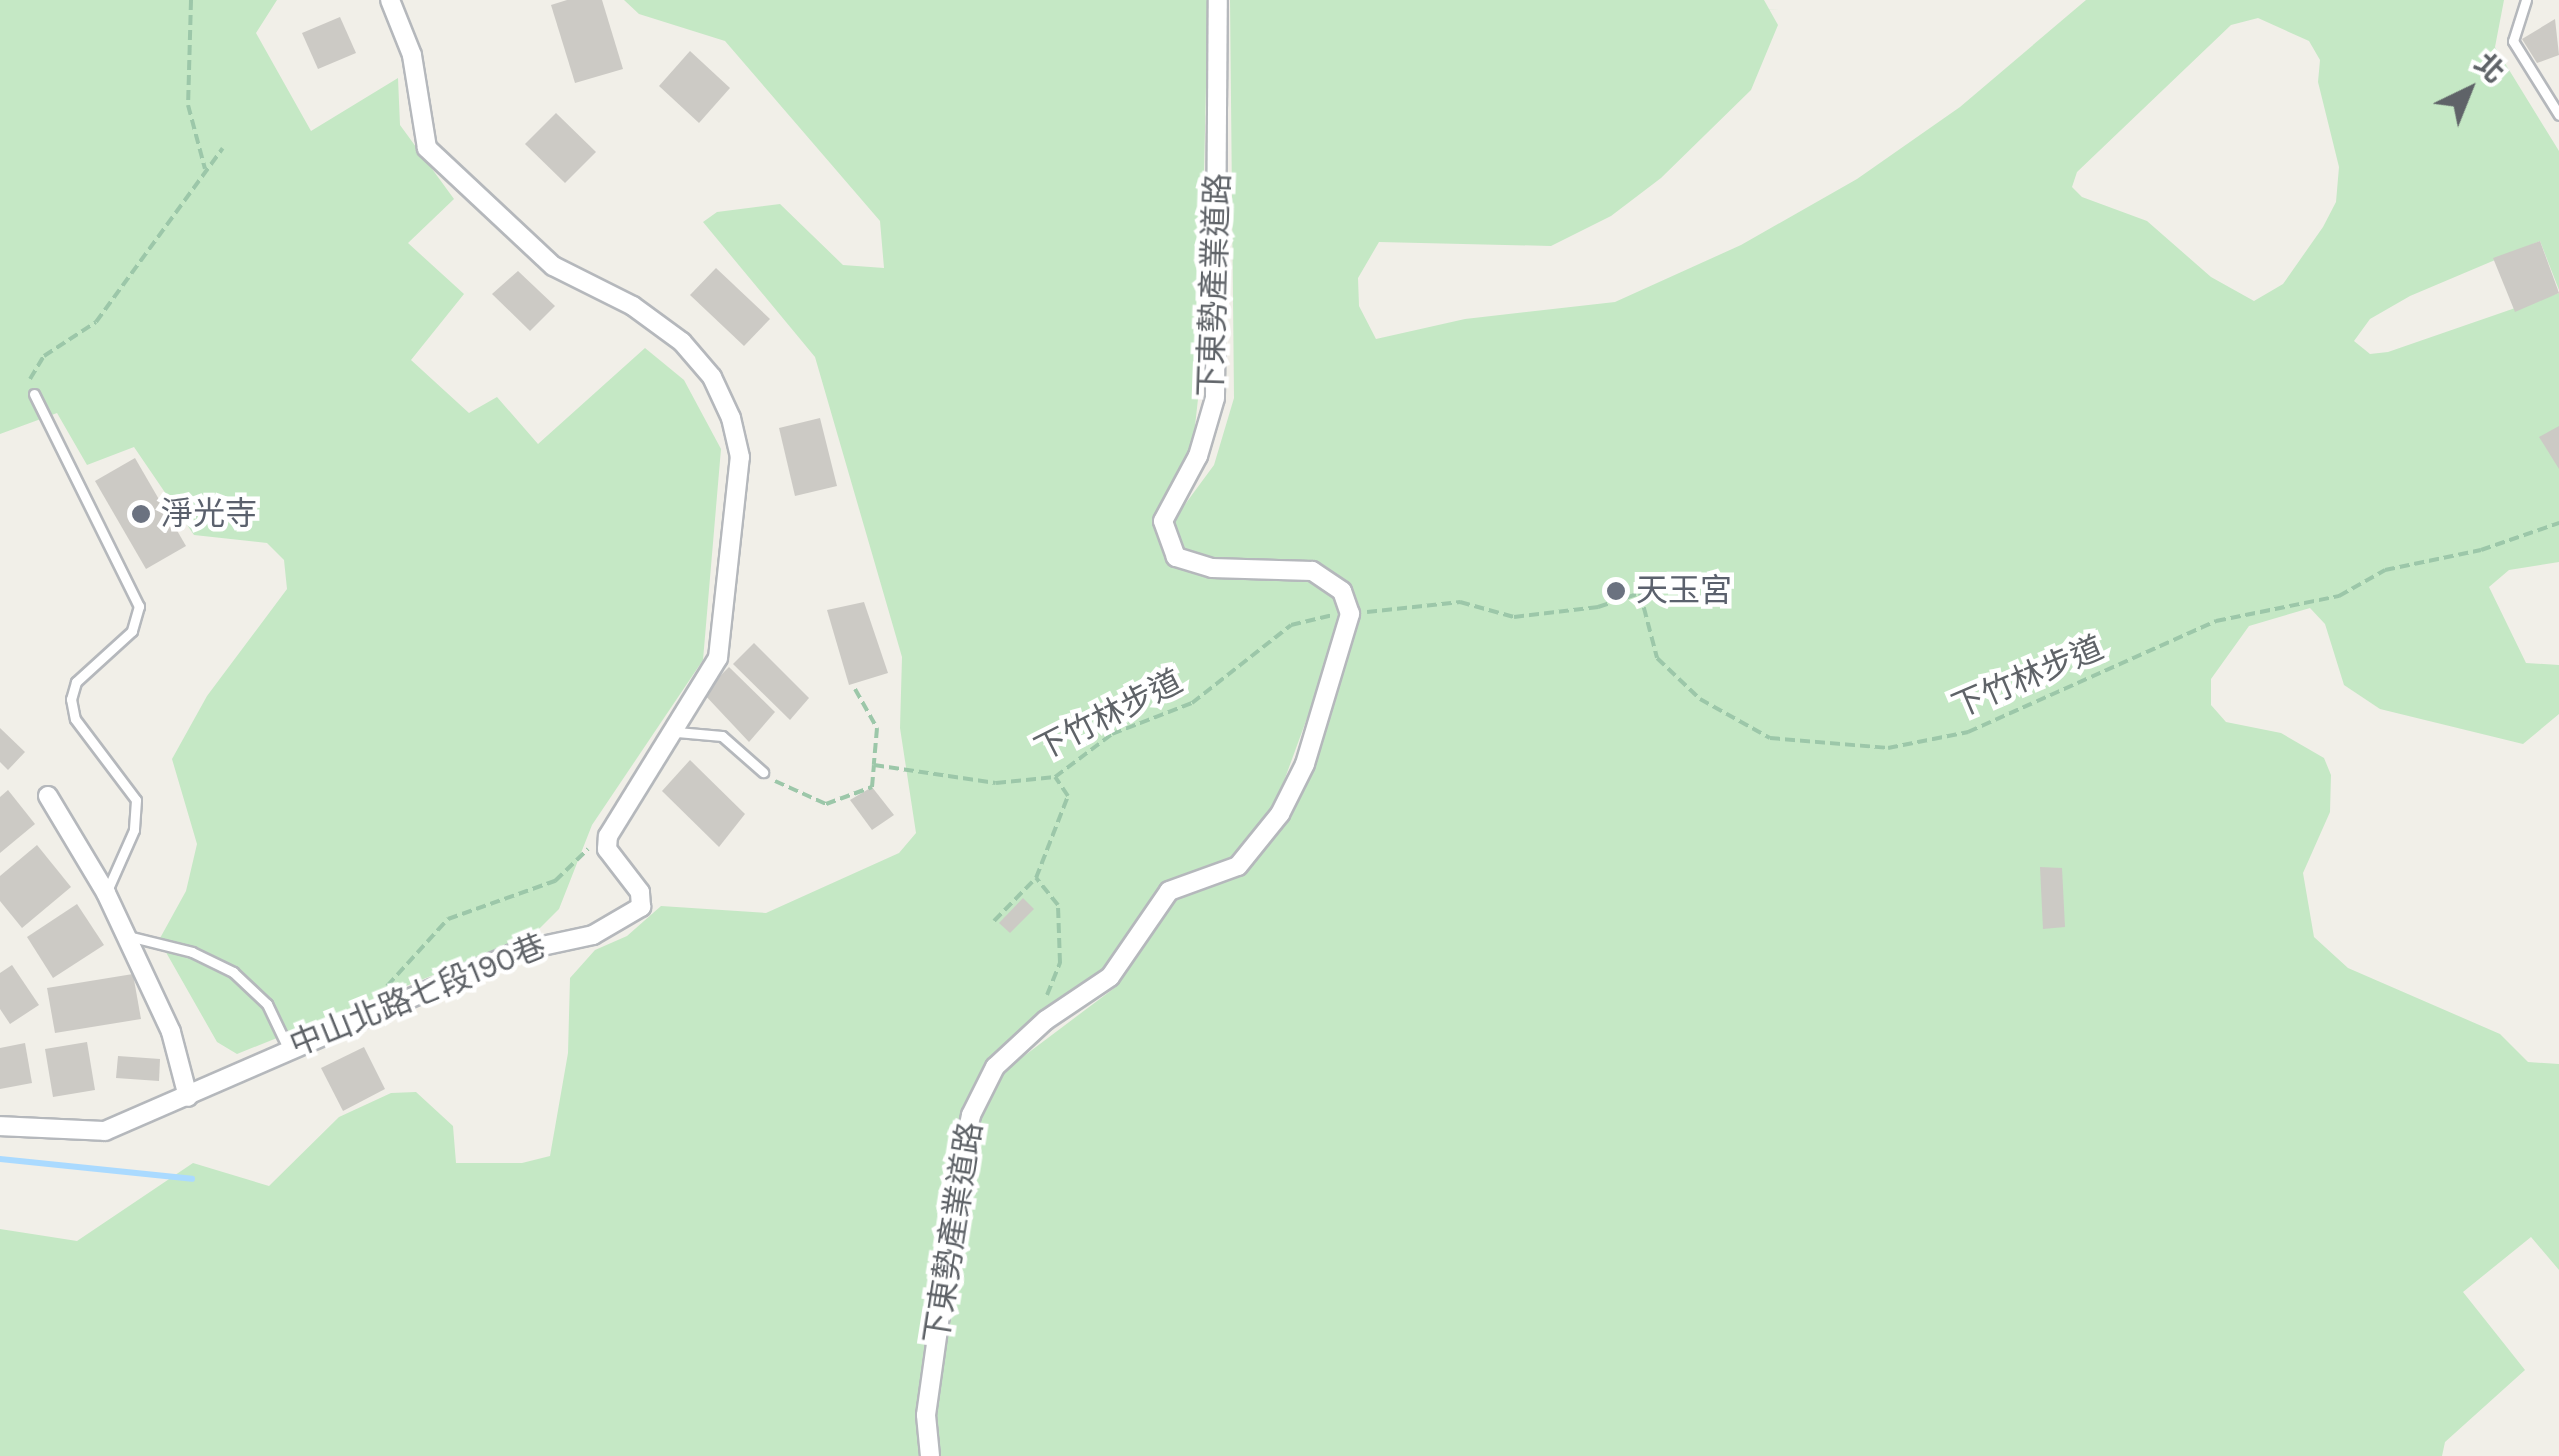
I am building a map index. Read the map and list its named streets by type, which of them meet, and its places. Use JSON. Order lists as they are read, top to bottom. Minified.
{"streets":{"street":["下東勢產業道路","中山北路七段190巷"],"path":["下竹林步道"]},"crossings":[["下東勢產業道路","下竹林步道"]],"places":["淨光寺","天玉宮"],"north":"top right"}
